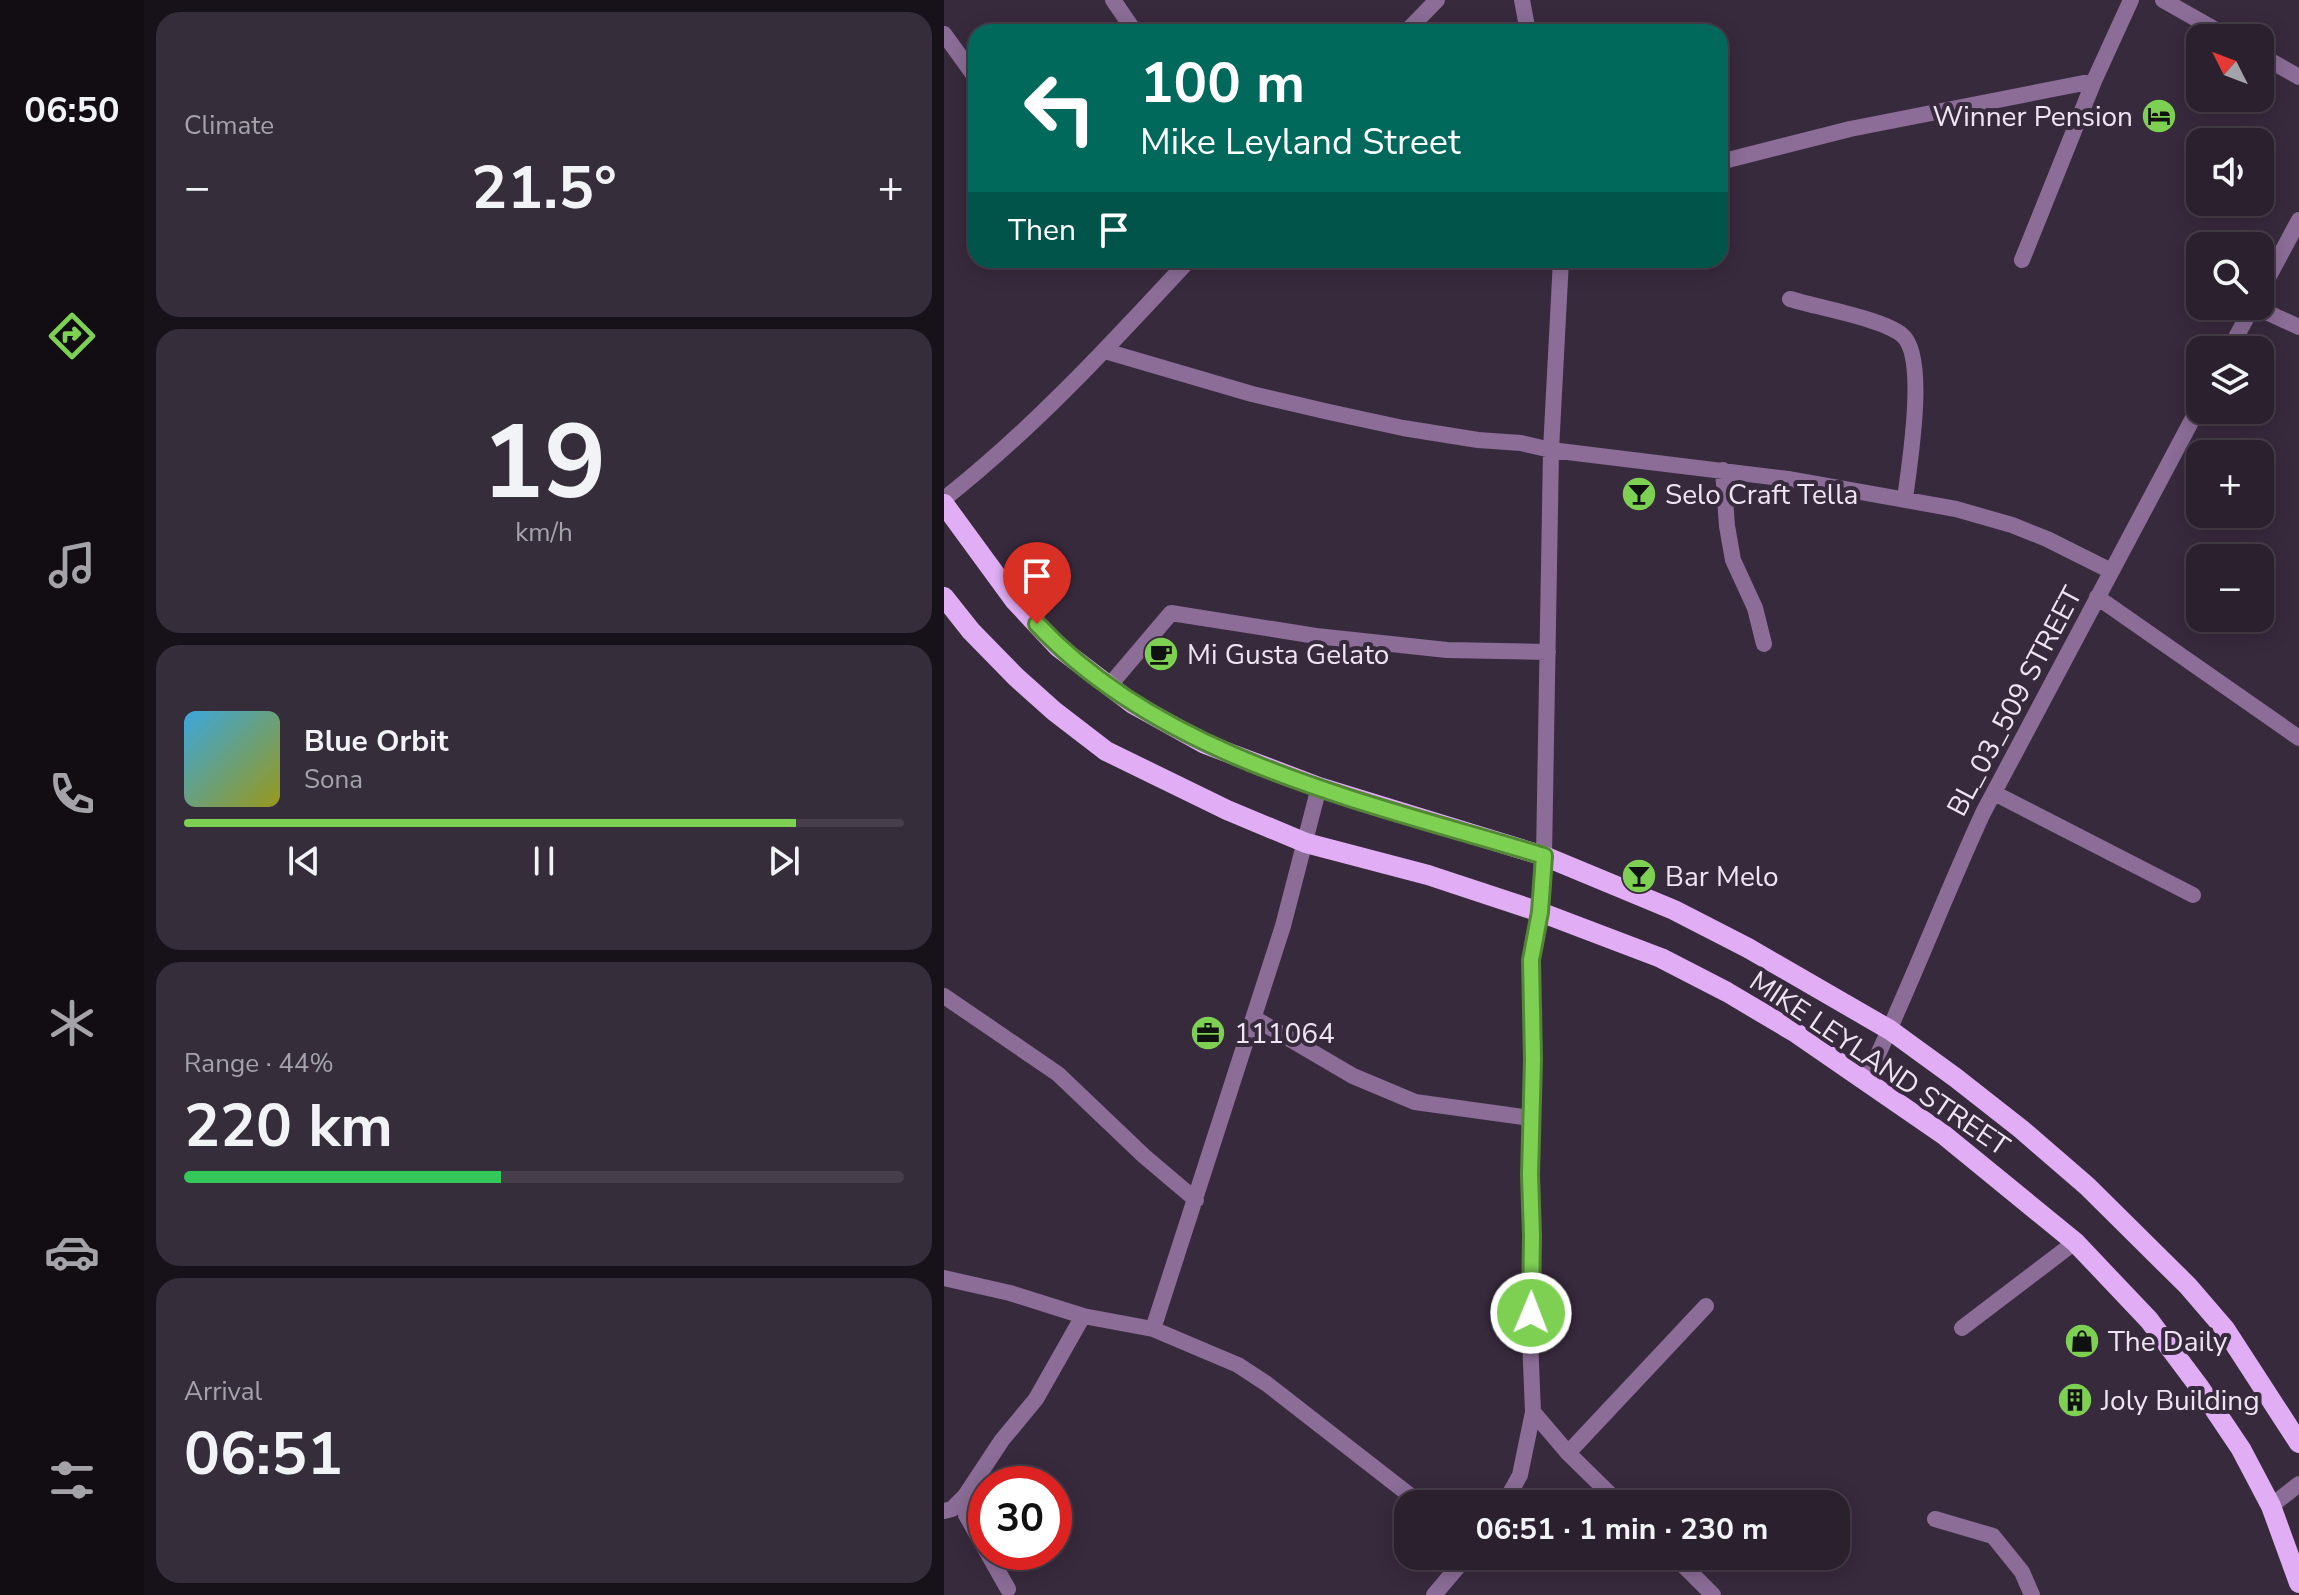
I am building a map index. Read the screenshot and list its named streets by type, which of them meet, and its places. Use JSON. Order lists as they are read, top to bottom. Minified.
{"streets":{"main road":["MIKE LEYLAND STREET"],"street":["BL_03_509 STREET"]},"crossings":[["BL_03_509 STREET","MIKE LEYLAND STREET"]],"places":{"hotel":["Winner Pension"],"bar":["Selo Craft Tella","Bar Melo"],"cafe":["Mi Gusta Gelato"],"office":["111064"],"shop":["The Daily"],"building":["Joly Building"]},"north":"top left","page":{"tabs":"06:50","tile":["Climate",["19","km/h"],["Range · 44%","220 km"],["Arrival","06:51"]],"map_buttons":["+","−"],"turn":["100 m","Mike Leyland Street"],"heat":["−","21.5°","+"],"then":"Then","song":["Blue Orbit","Sona"],"limit":"30","trip":"06:51 · 1 min · 230 m"}}
